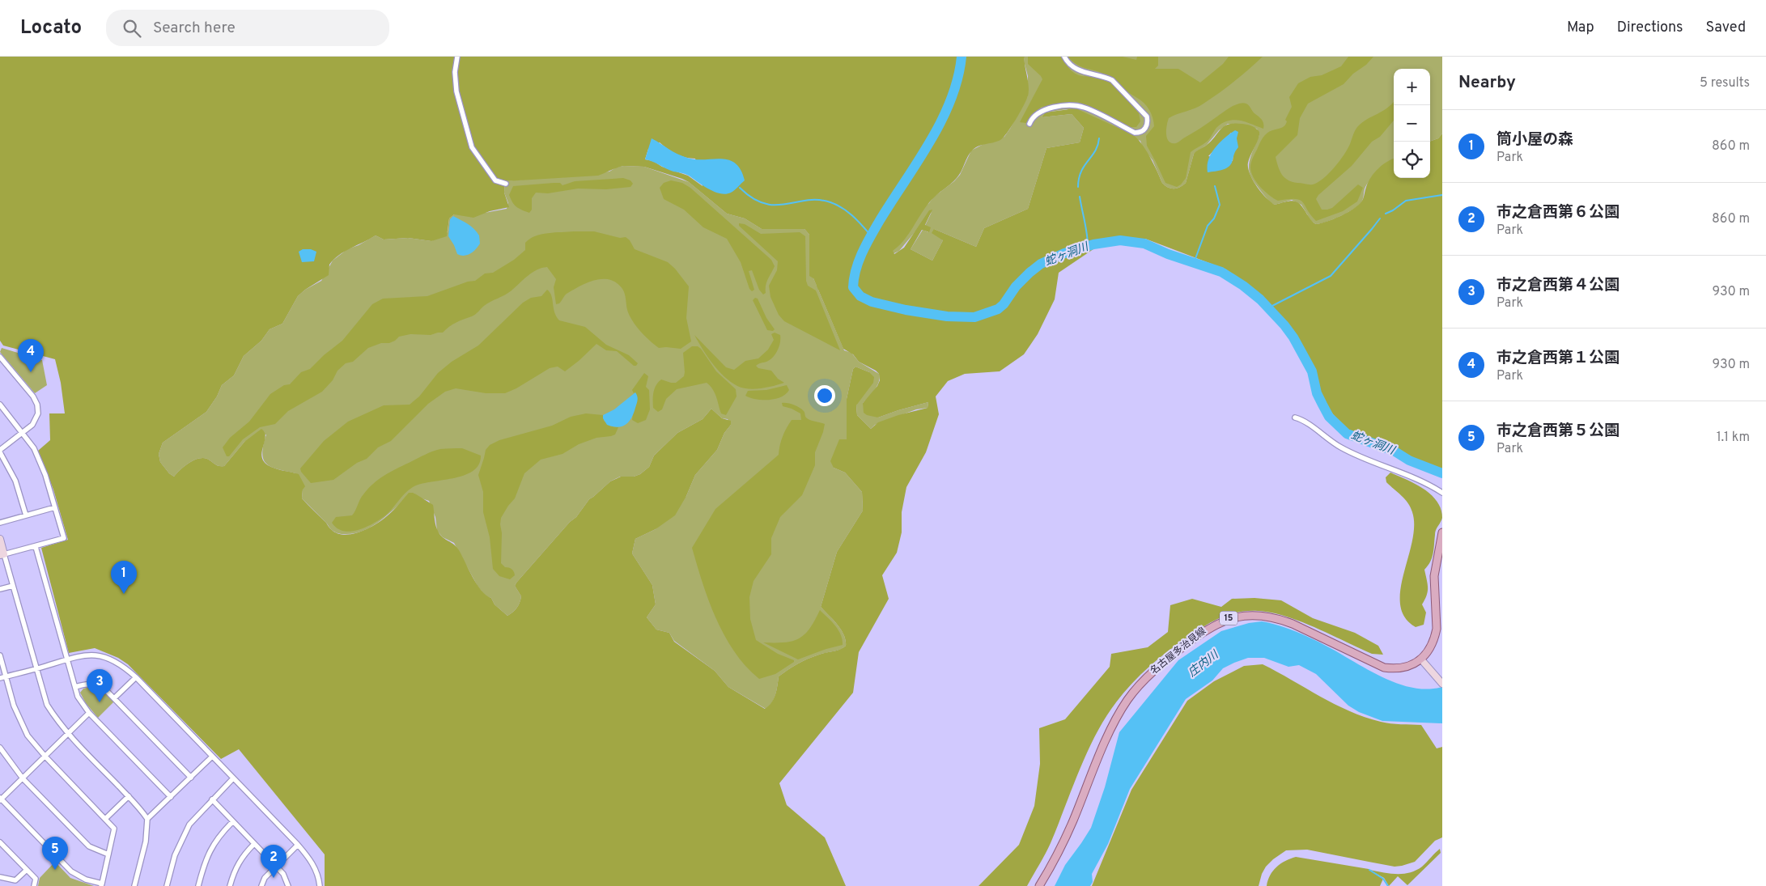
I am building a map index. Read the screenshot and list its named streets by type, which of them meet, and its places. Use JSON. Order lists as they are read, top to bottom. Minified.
{"streets":{"main road":["15","名古屋多治見線"]},"water":["蛇ヶ洞川","庄内川"],"page":{"header":"Locato","search":"Search here","nav":["Map","Directions","Saved"],"heading":["Nearby","5 results"],"map_buttons":["+","−"],"list":[{"mark":"1","name":"筒小屋の森","note":"Park","value":"860 m"},{"mark":"2","name":"市之倉西第６公園","note":"Park","value":"860 m"},{"mark":"3","name":"市之倉西第４公園","note":"Park","value":"930 m"},{"mark":"4","name":"市之倉西第１公園","note":"Park","value":"930 m"},{"mark":"5","name":"市之倉西第５公園","note":"Park","value":"1.1 km"}],"pins":["4","1","3","5","2"]}}
